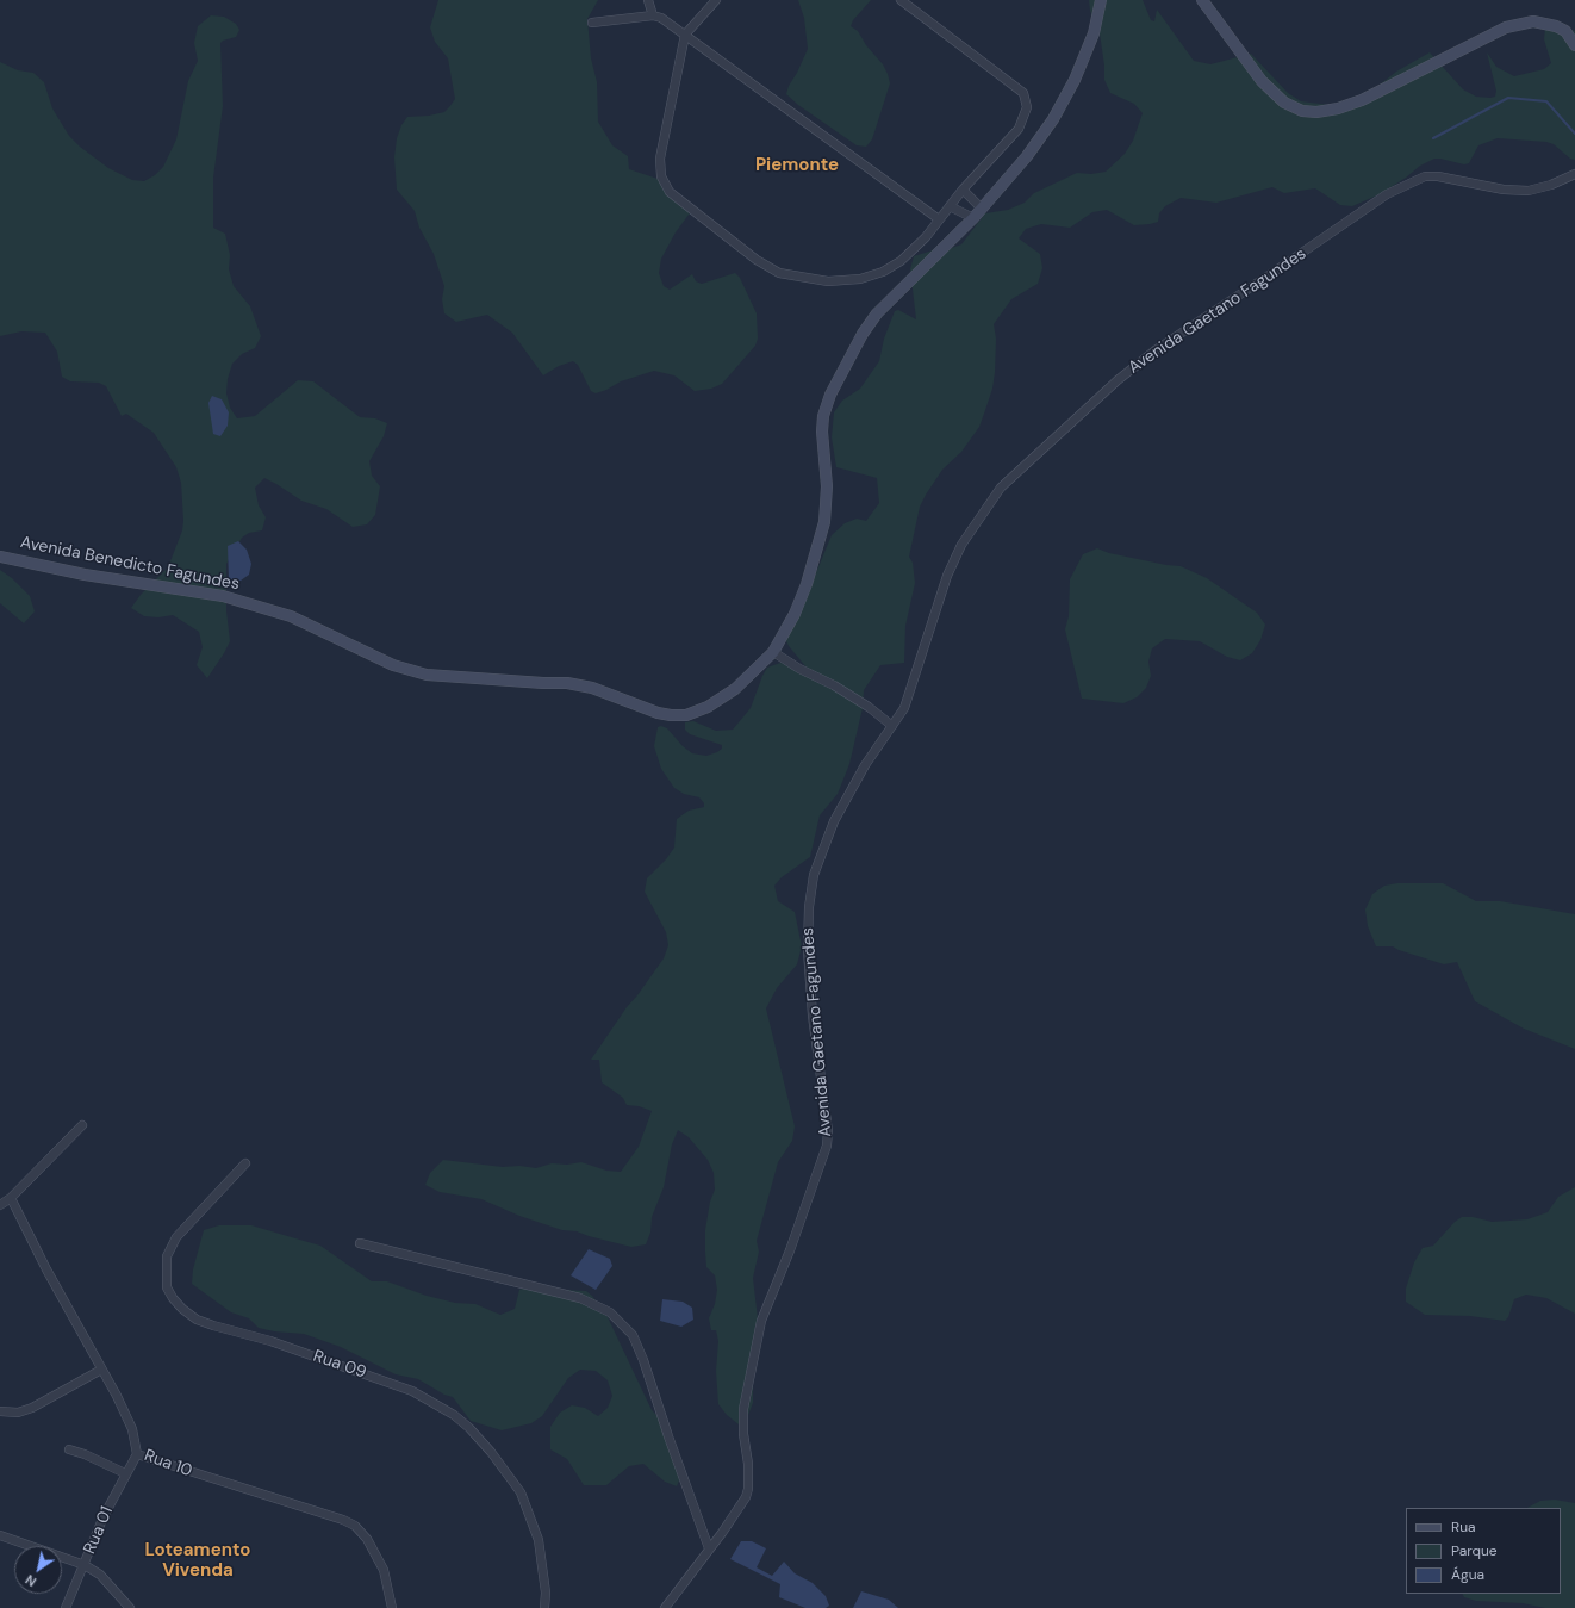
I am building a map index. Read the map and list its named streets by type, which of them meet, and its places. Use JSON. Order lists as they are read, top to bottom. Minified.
{"streets":{"street":["Avenida Gaetano Fagundes","Avenida Benedicto Fagundes","Rua 09","Rua 10","Rua 01"]},"crossings":[["Rua 10","Rua 01"]],"districts":["Piemonte","Loteamento Vivenda"],"legend":["Rua","Parque","Água"],"north":"bottom left"}
